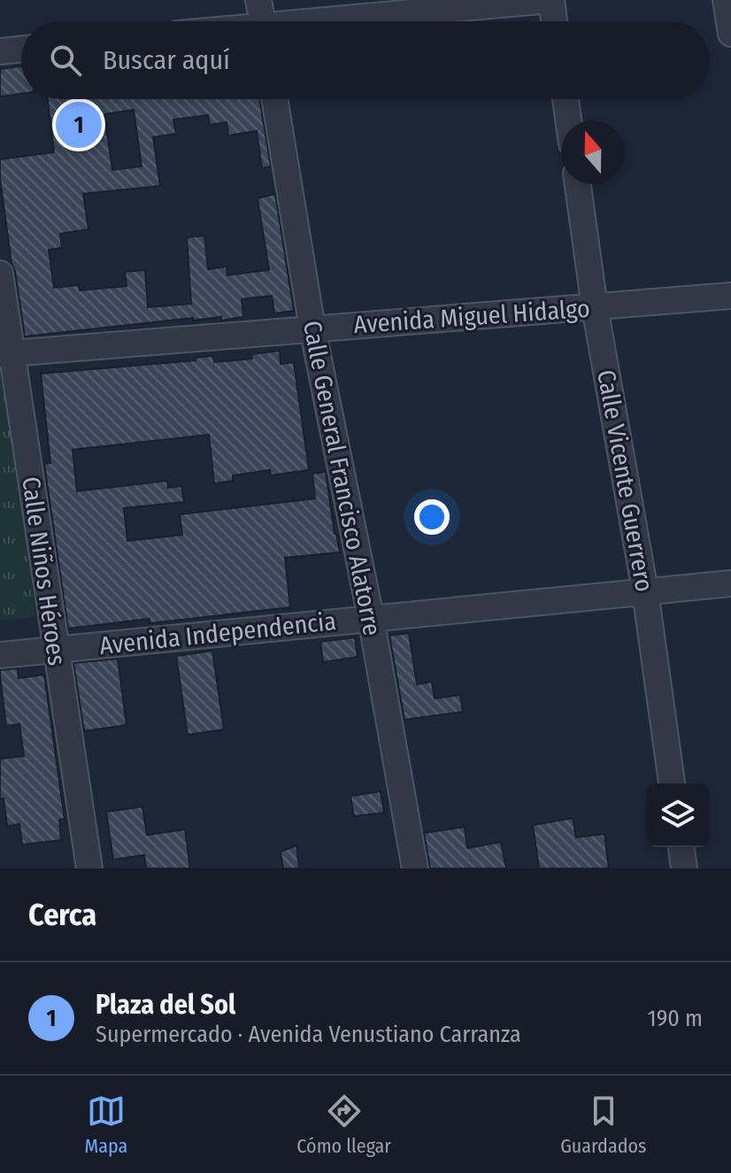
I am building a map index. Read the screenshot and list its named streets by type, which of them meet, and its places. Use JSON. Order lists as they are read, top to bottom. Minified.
{"streets":{"street":["Avenida Miguel Hidalgo","Calle General Francisco Alatorre","Calle Vicente Guerrero","Calle Niños Héroes","Avenida Independencia"]},"crossings":[["Avenida Miguel Hidalgo","Calle General Francisco Alatorre"],["Avenida Miguel Hidalgo","Calle Vicente Guerrero"],["Avenida Miguel Hidalgo","Calle Niños Héroes"],["Calle General Francisco Alatorre","Avenida Independencia"],["Calle Vicente Guerrero","Avenida Independencia"],["Calle Niños Héroes","Avenida Independencia"]],"north":"top","page":{"search":"Buscar aquí","pins":"1","heading":"Cerca","list":[{"mark":"1","name":"Plaza del Sol","note":"Supermercado · Avenida Venustiano Carranza","value":"190 m"}],"nav":["Mapa","Cómo llegar","Guardados"]}}
